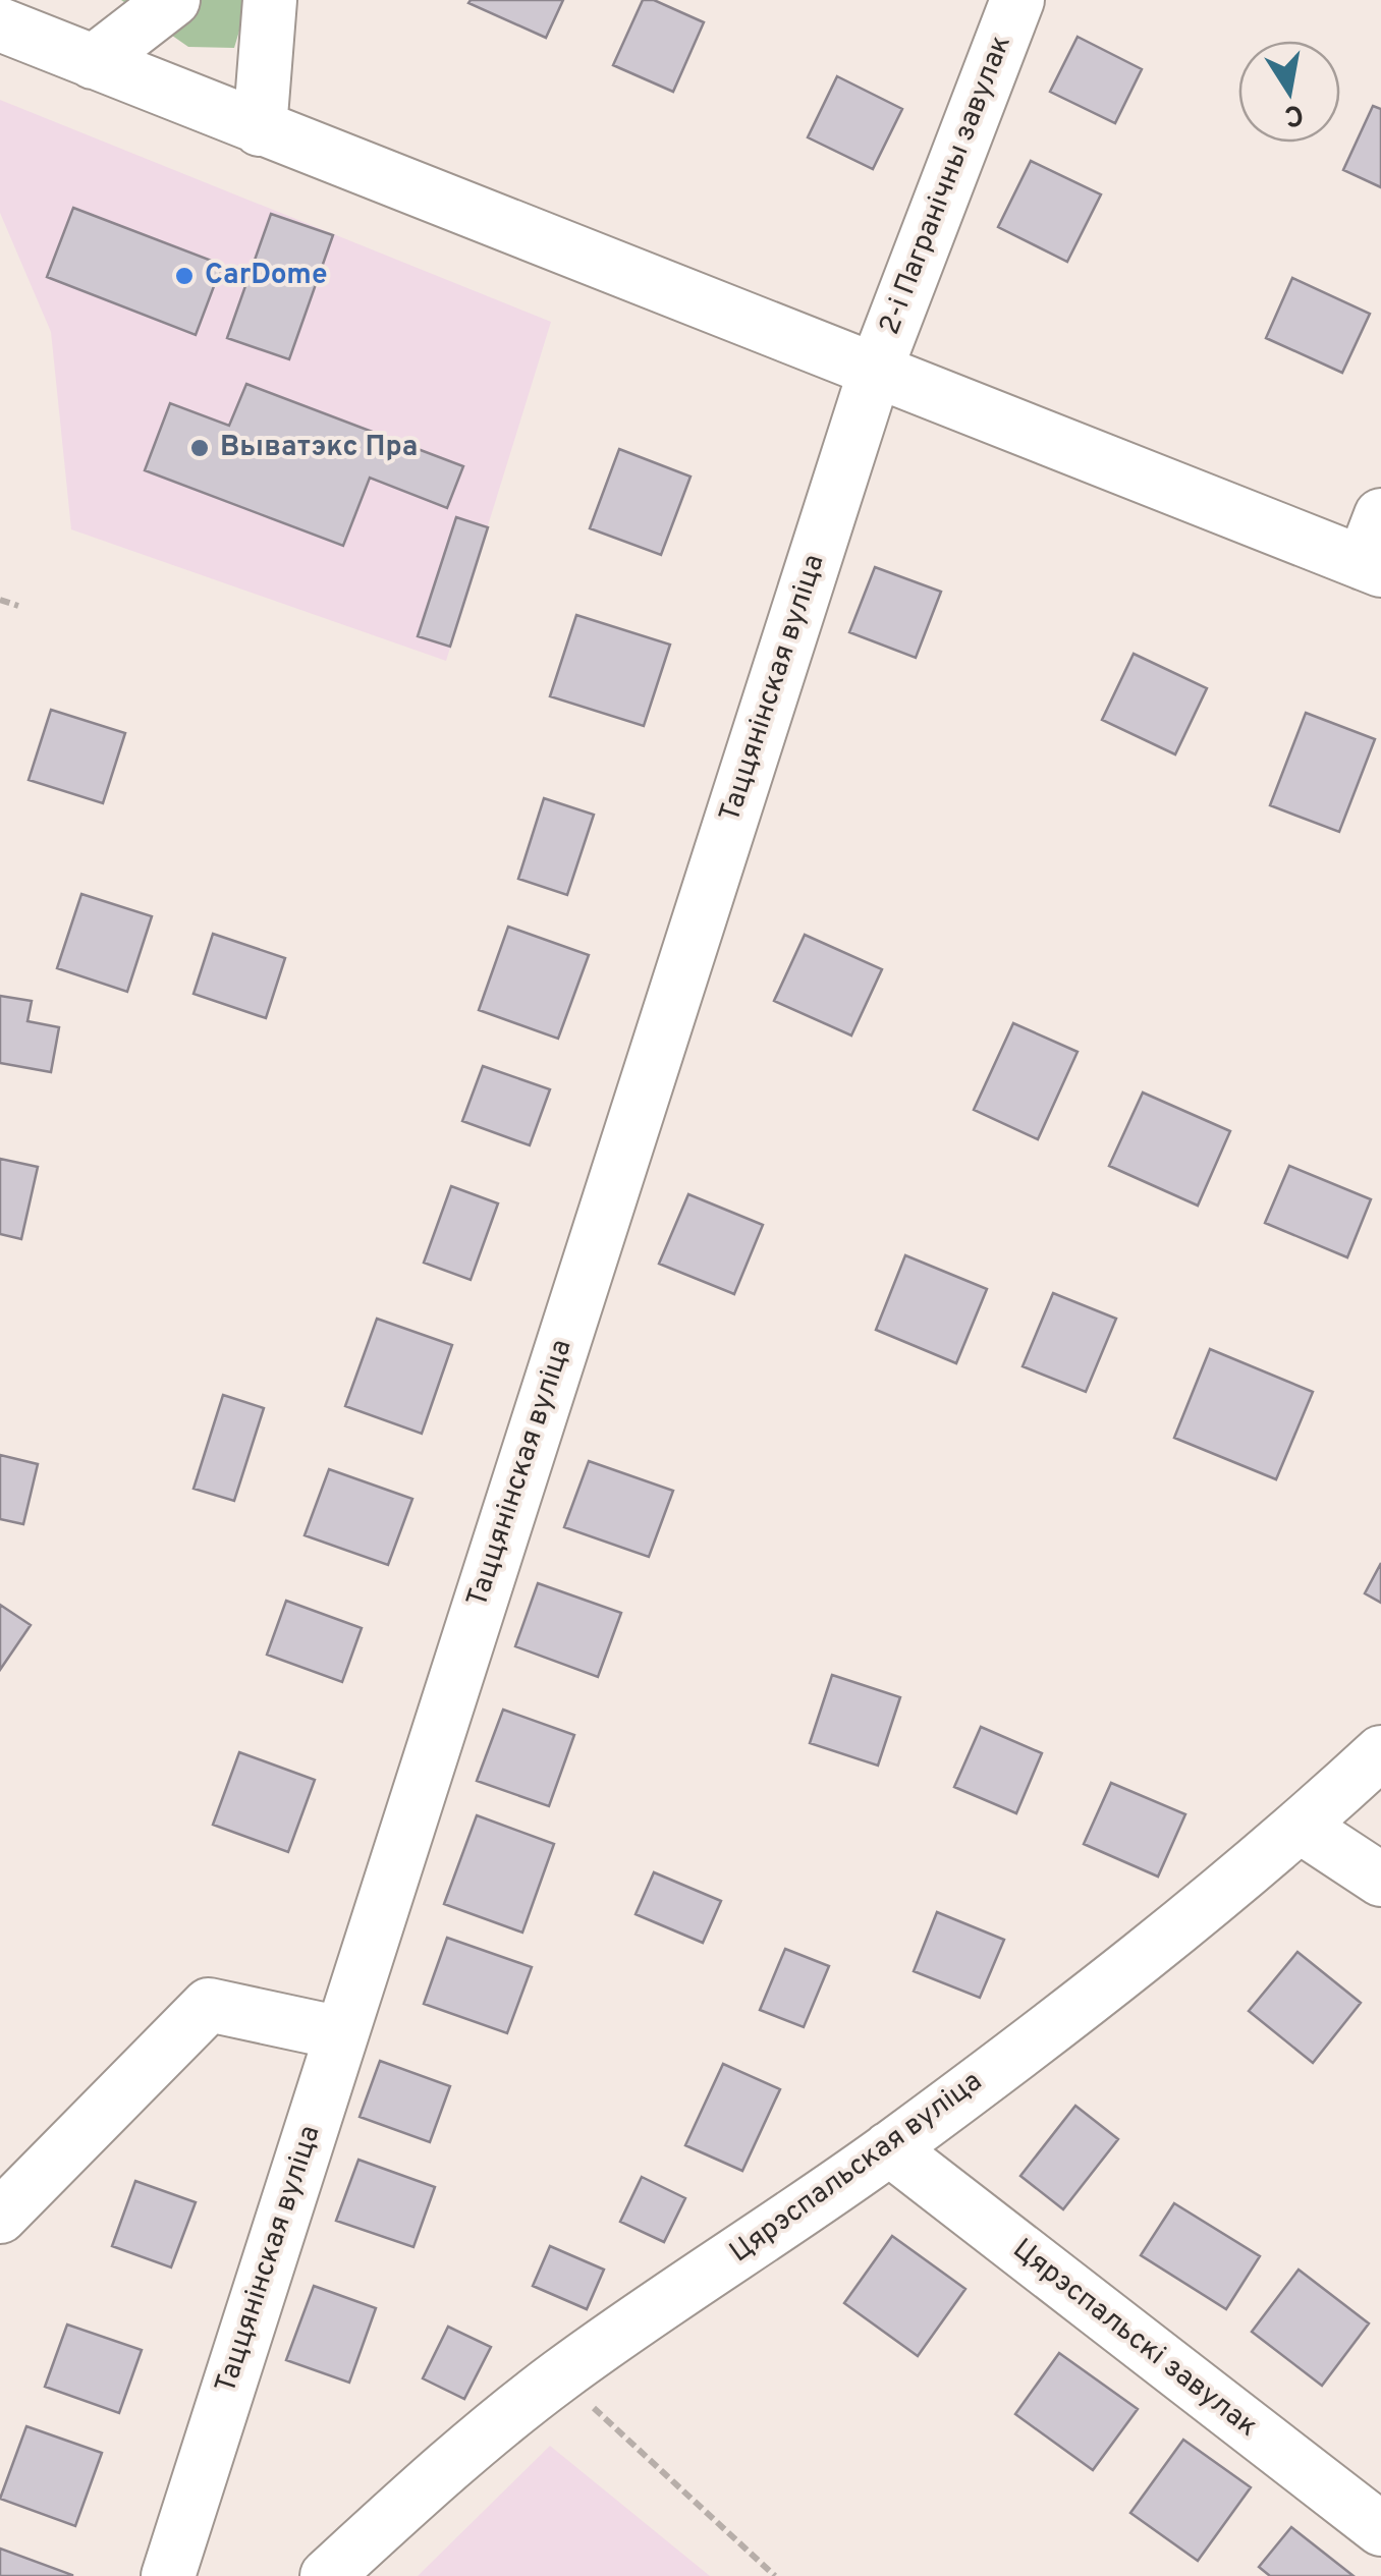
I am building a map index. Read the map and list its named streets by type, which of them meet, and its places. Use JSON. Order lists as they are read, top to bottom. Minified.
{"streets":{"street":["2-і Пагранічны завулак","Таццянінская вуліца","Цярэспальская вуліца","Цярэспальскі завулак"]},"crossings":[["2-і Пагранічны завулак","Таццянінская вуліца"],["Цярэспальская вуліца","Цярэспальскі завулак"]],"places":["CarDome","Выватэкс Пра"],"north":"bottom"}
